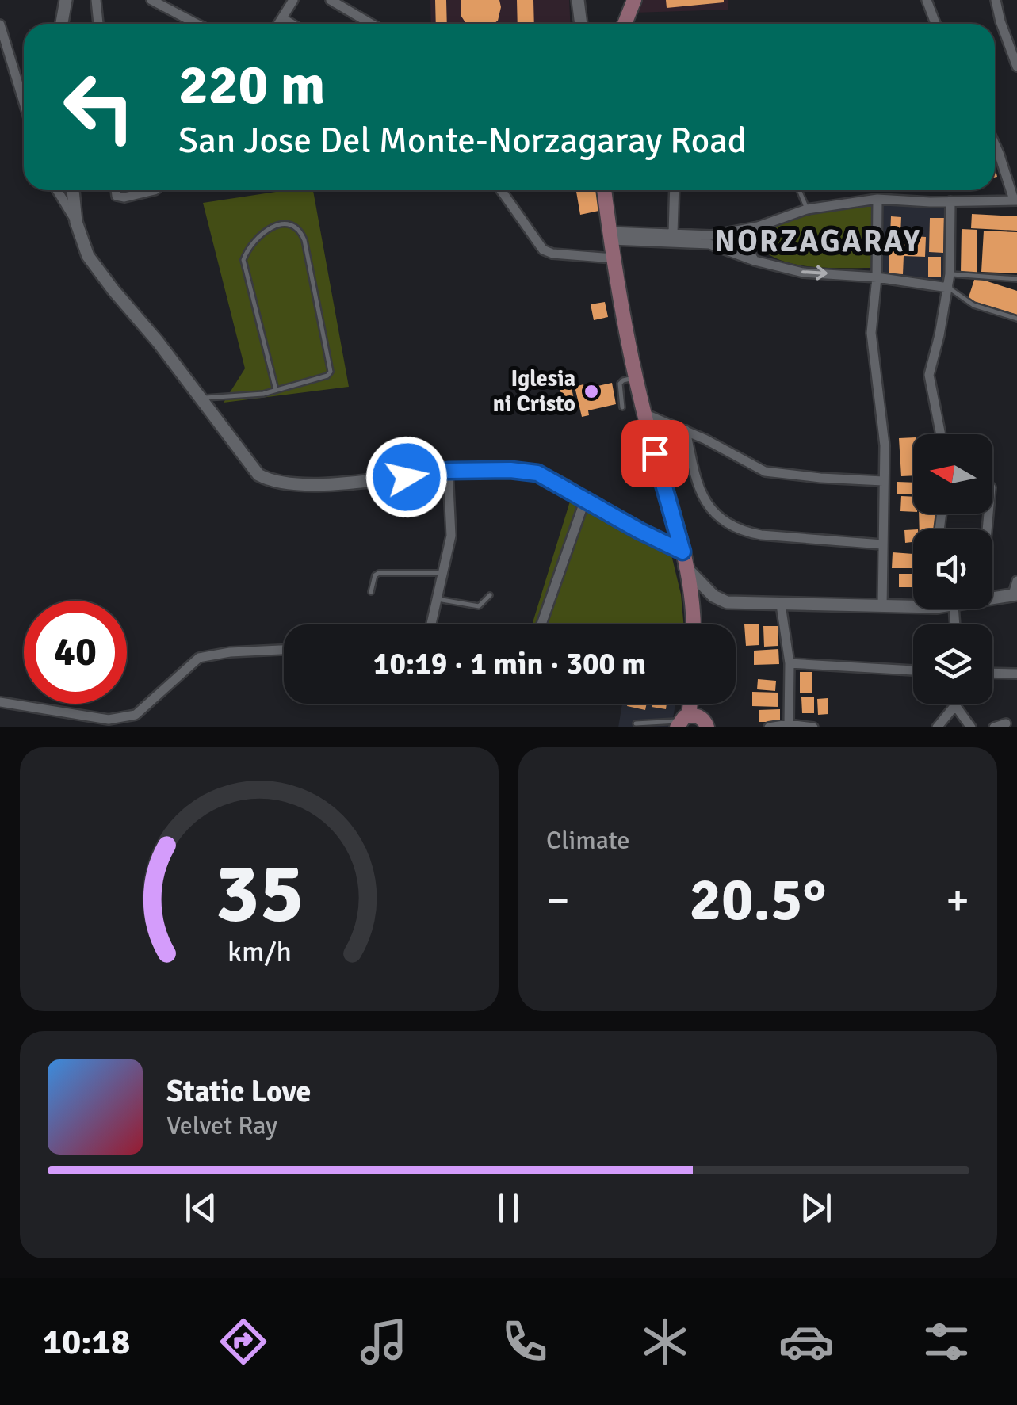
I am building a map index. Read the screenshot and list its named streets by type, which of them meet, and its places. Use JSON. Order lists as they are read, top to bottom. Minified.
{"districts":["NORZAGARAY"],"places":["Iglesia ni Cristo"],"north":"left","page":{"turn":["220 m","San Jose Del Monte-Norzagaray Road"],"limit":"40","trip":"10:19 · 1 min · 300 m","tile":"Climate","heat":["−","20.5°","+"],"song":["Static Love","Velvet Ray"],"tabs":"10:18","gauge":["35","km/h"]}}
